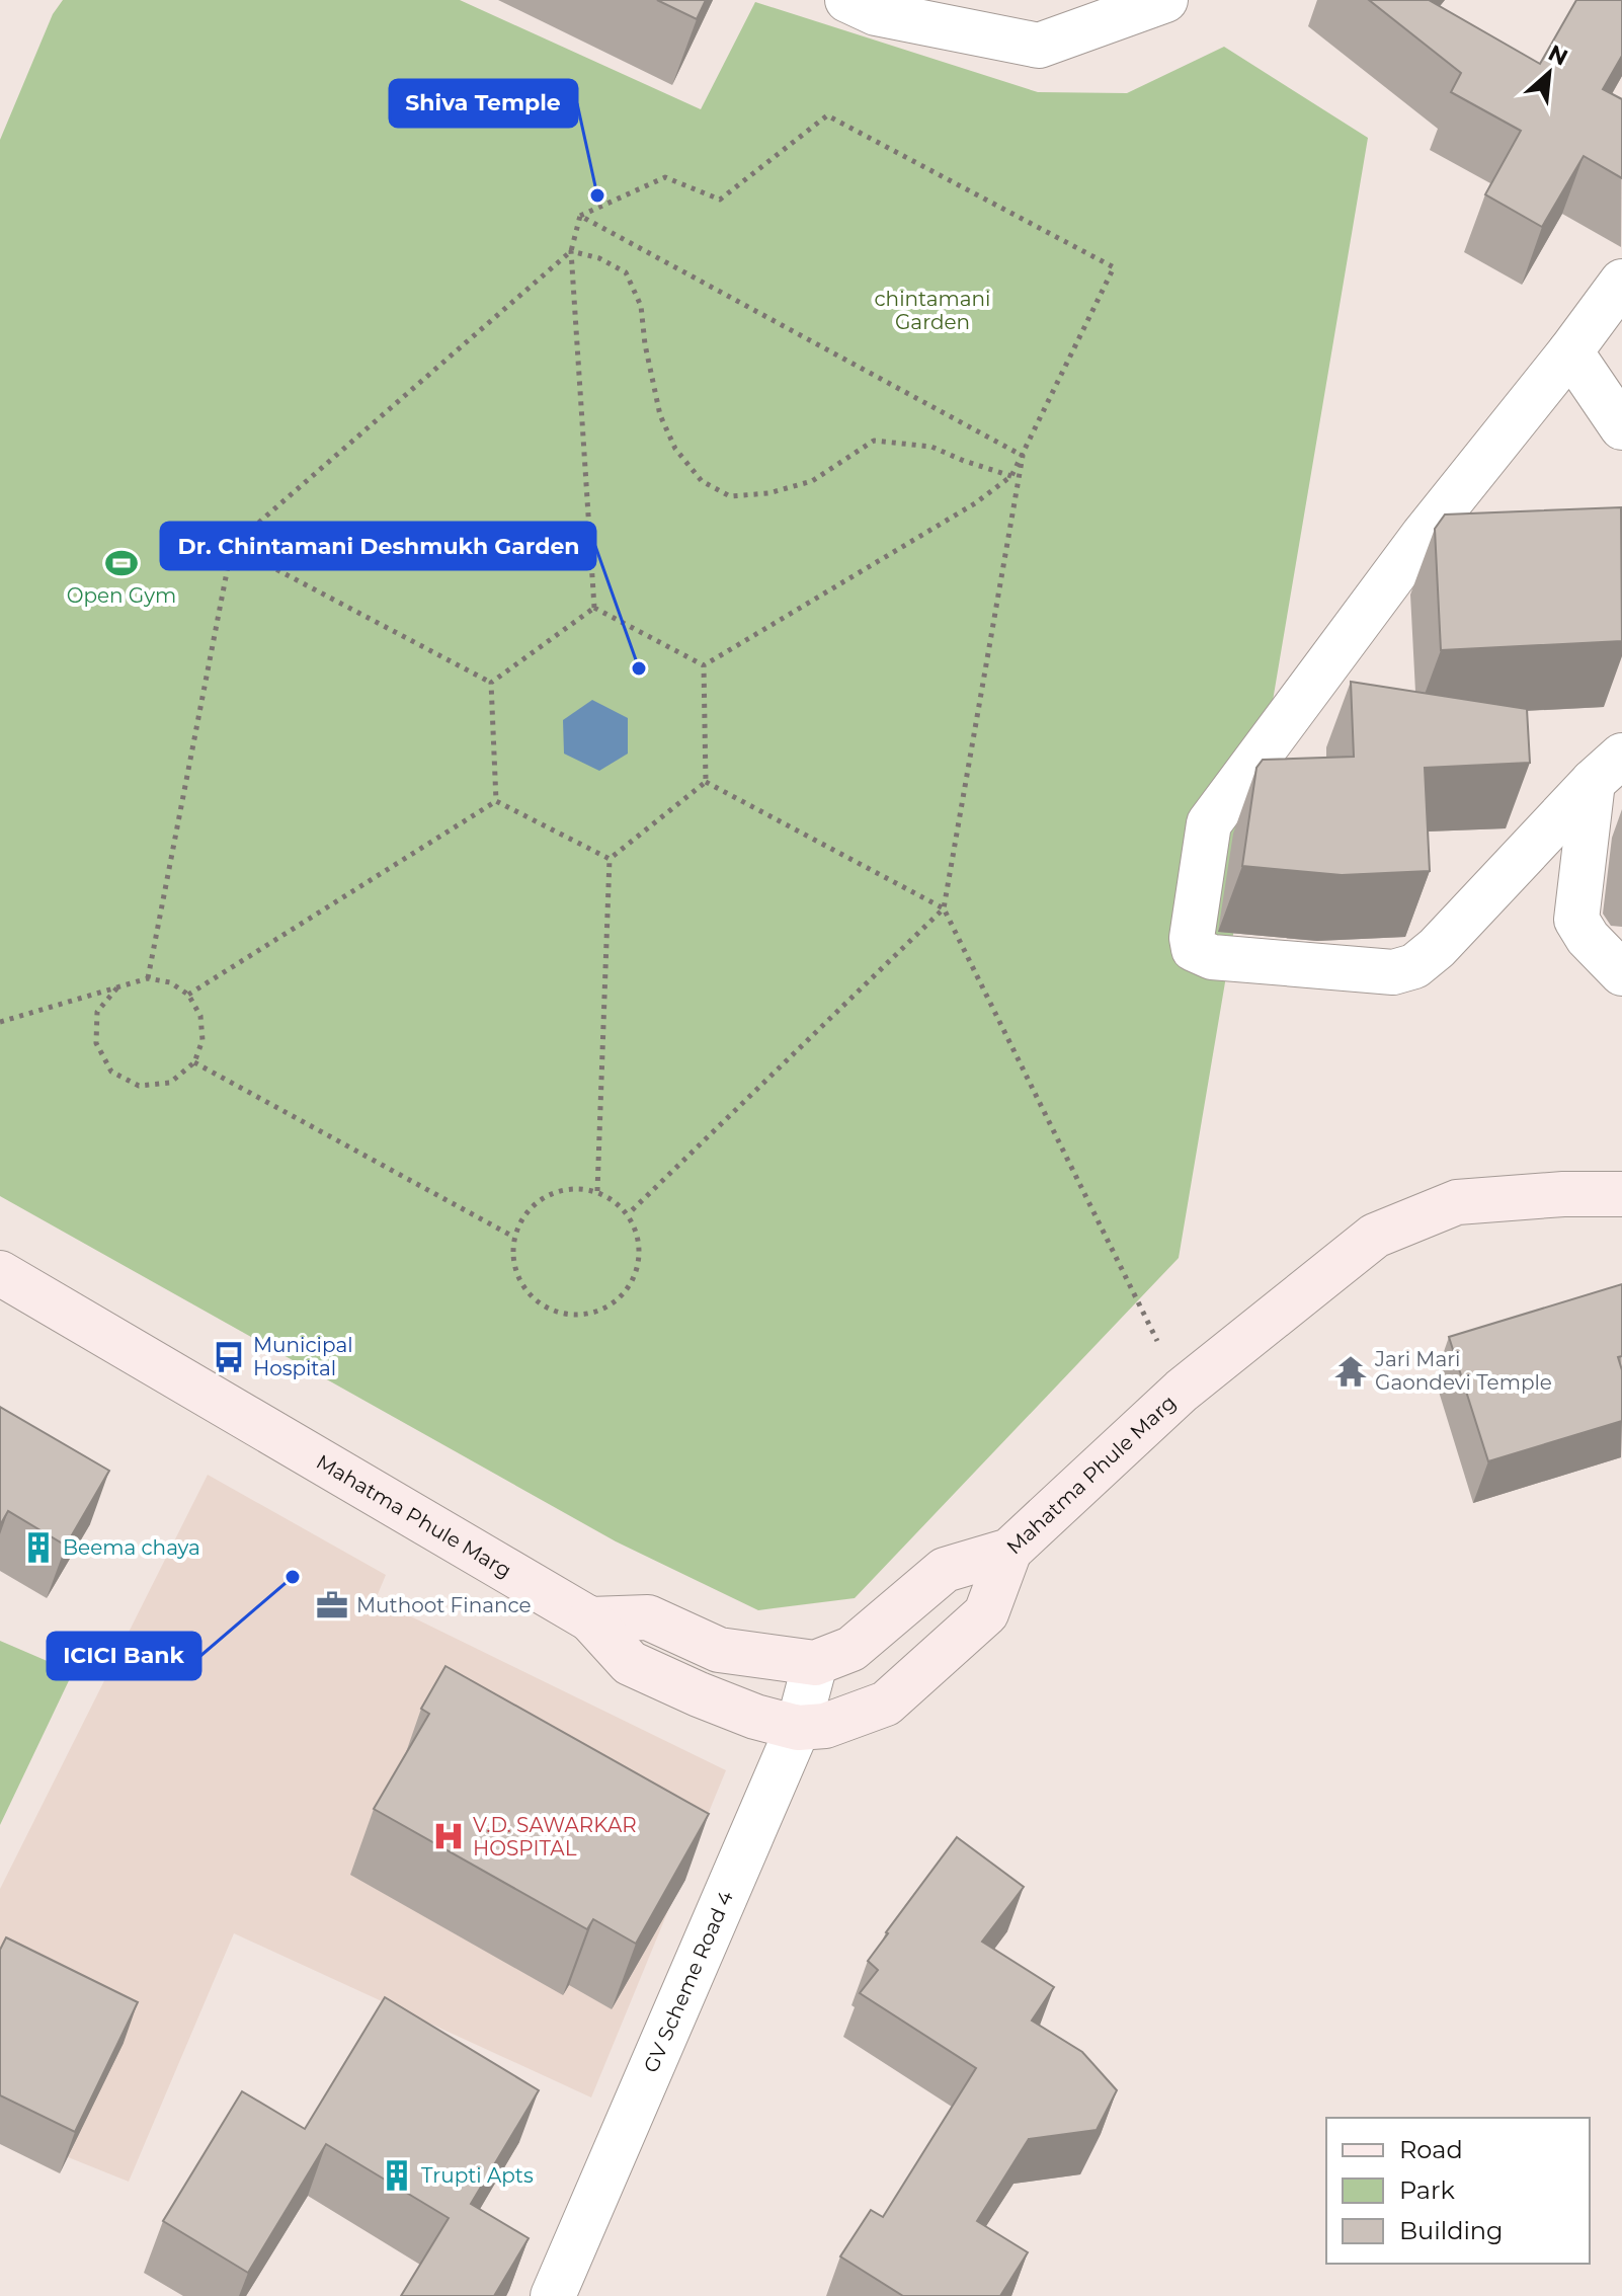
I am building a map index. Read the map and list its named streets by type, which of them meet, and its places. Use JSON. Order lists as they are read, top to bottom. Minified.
{"streets":{"street":["Mahatma Phule Marg","GV Scheme Road 4"]},"crossings":[["Mahatma Phule Marg","GV Scheme Road 4"]],"parks":["chintamani Garden"],"places":{"other":["Shiva Temple","Dr. Chintamani Deshmukh Garden","ICICI Bank"],"sports":["Open Gym"],"bus stop":["Municipal Hospital"],"temple":["Jari Mari Gaondevi Temple"],"building":["Beema chaya","Trupti Apts"],"office":["Muthoot Finance"],"hospital":["V.D. SAWARKAR HOSPITAL"]},"legend":["Road","Park","Building"],"north":"top right"}
